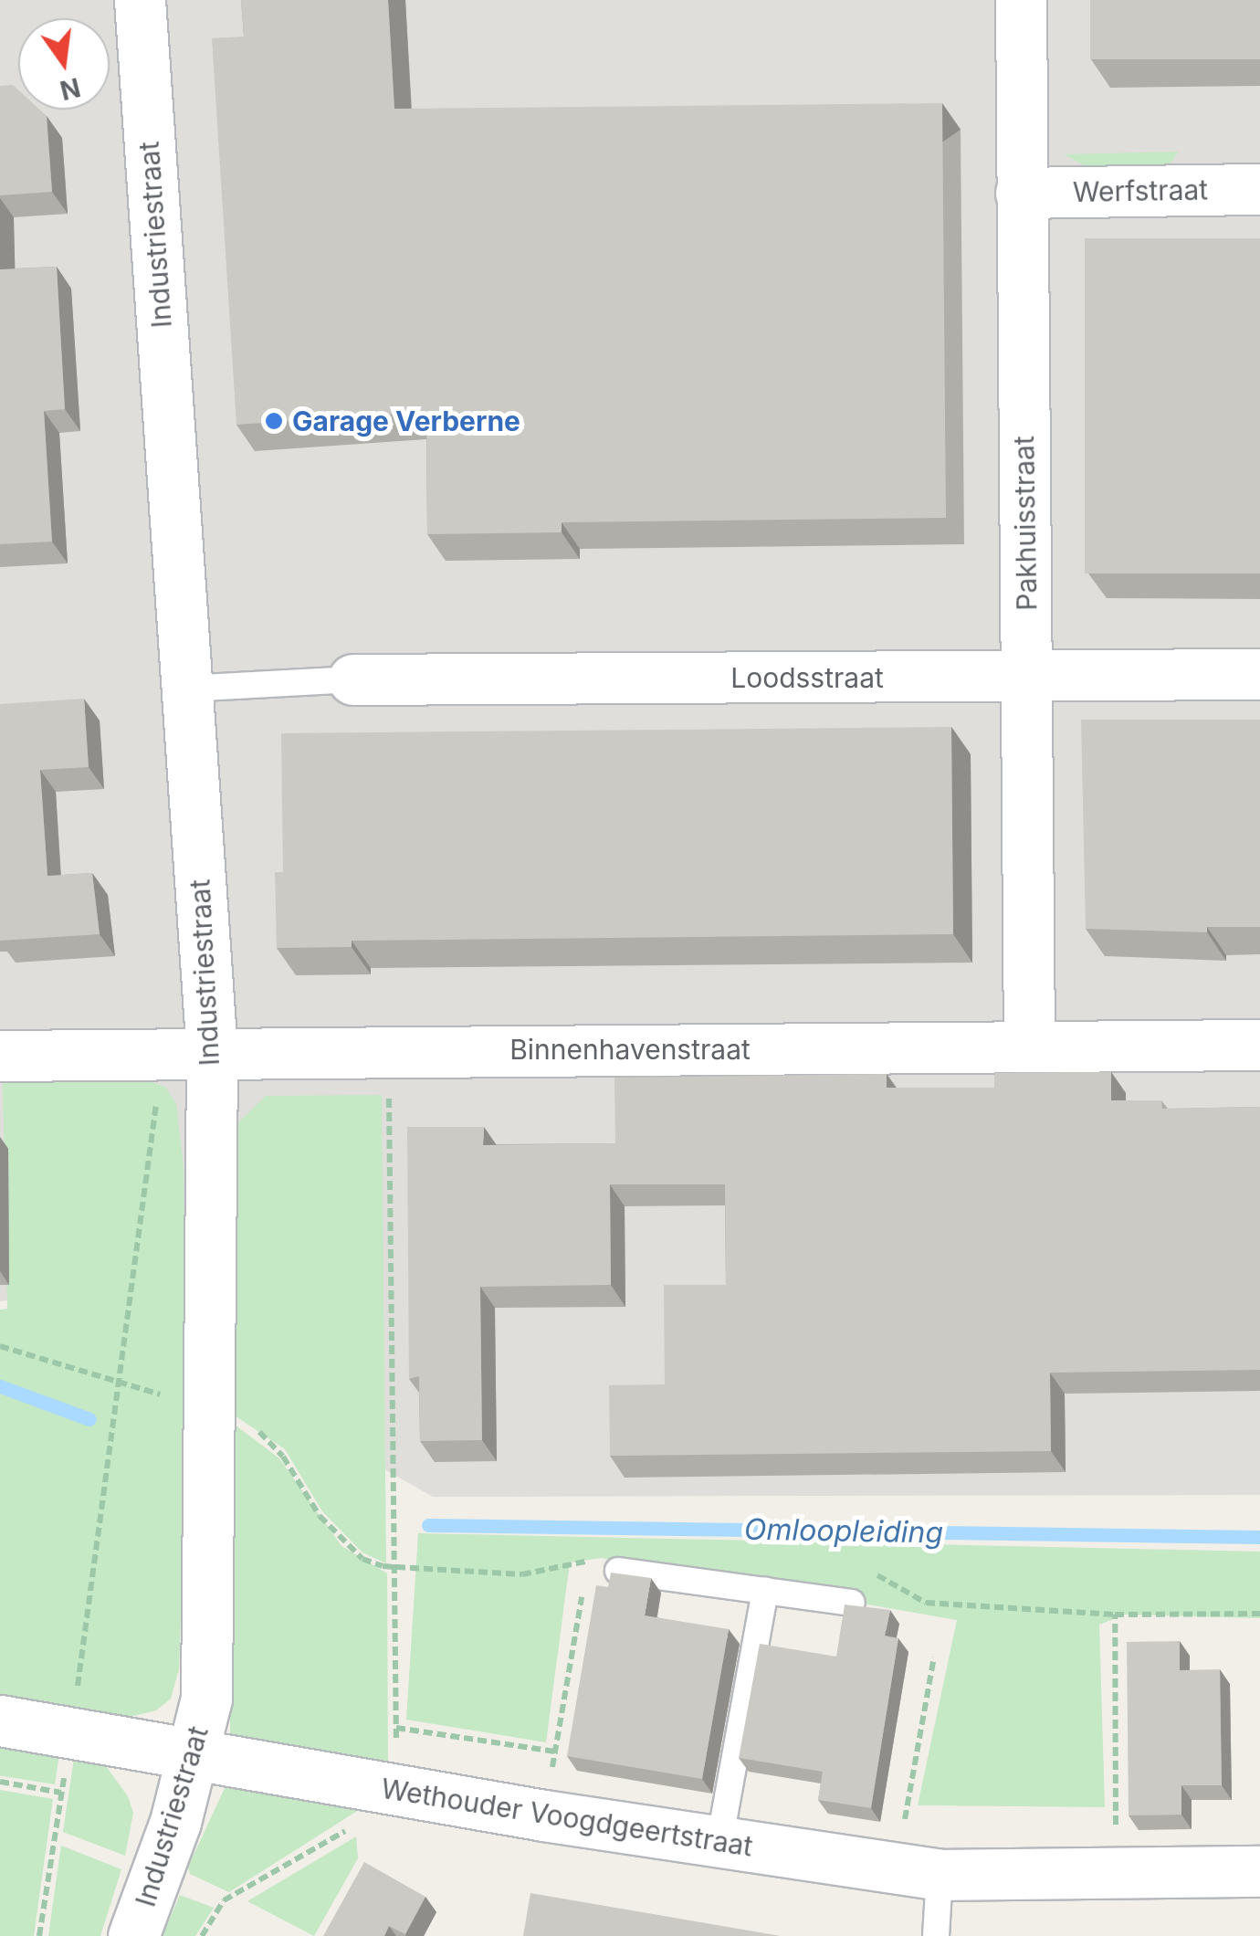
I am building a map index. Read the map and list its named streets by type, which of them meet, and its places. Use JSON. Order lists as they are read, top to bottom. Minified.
{"streets":{"street":["Werfstraat","Industriestraat","Pakhuisstraat","Loodsstraat","Binnenhavenstraat","Wethouder Voogdgeertstraat"]},"crossings":[["Werfstraat","Pakhuisstraat"],["Industriestraat","Binnenhavenstraat"],["Industriestraat","Wethouder Voogdgeertstraat"],["Pakhuisstraat","Loodsstraat"],["Pakhuisstraat","Binnenhavenstraat"]],"water":["Omloopleiding"],"places":["Garage Verberne"],"north":"bottom"}
